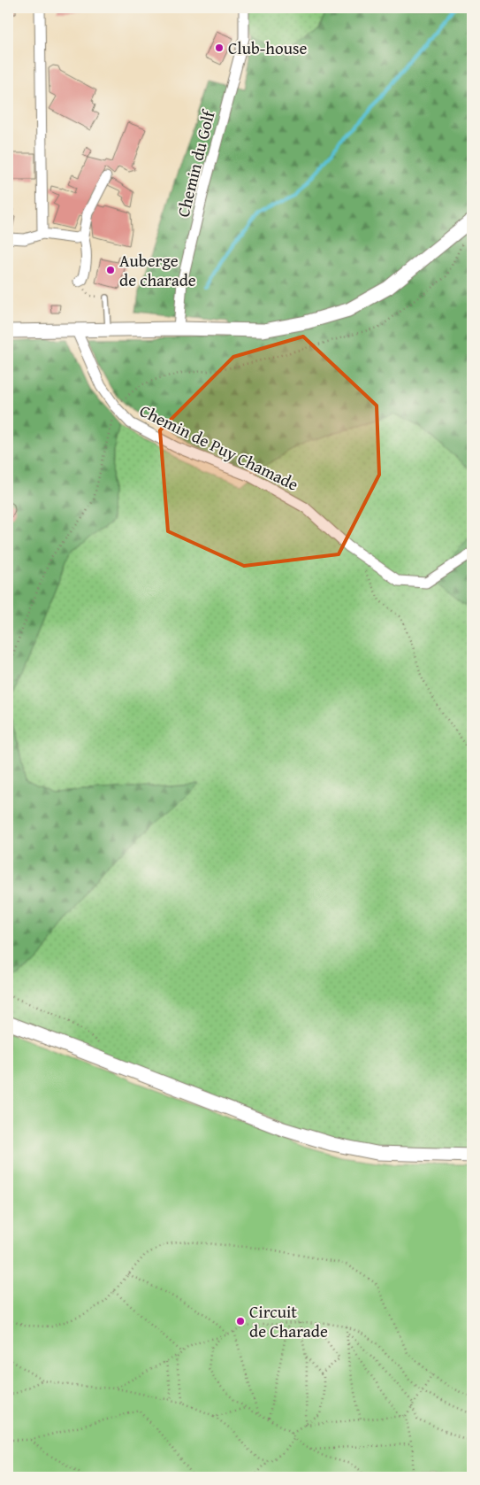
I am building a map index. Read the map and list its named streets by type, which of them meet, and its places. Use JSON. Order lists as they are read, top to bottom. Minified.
{"streets":{"street":["Chemin du Golf","Chemin de Puy Chamade"]},"places":["Club-house","Auberge de charade","Circuit de Charade"]}
